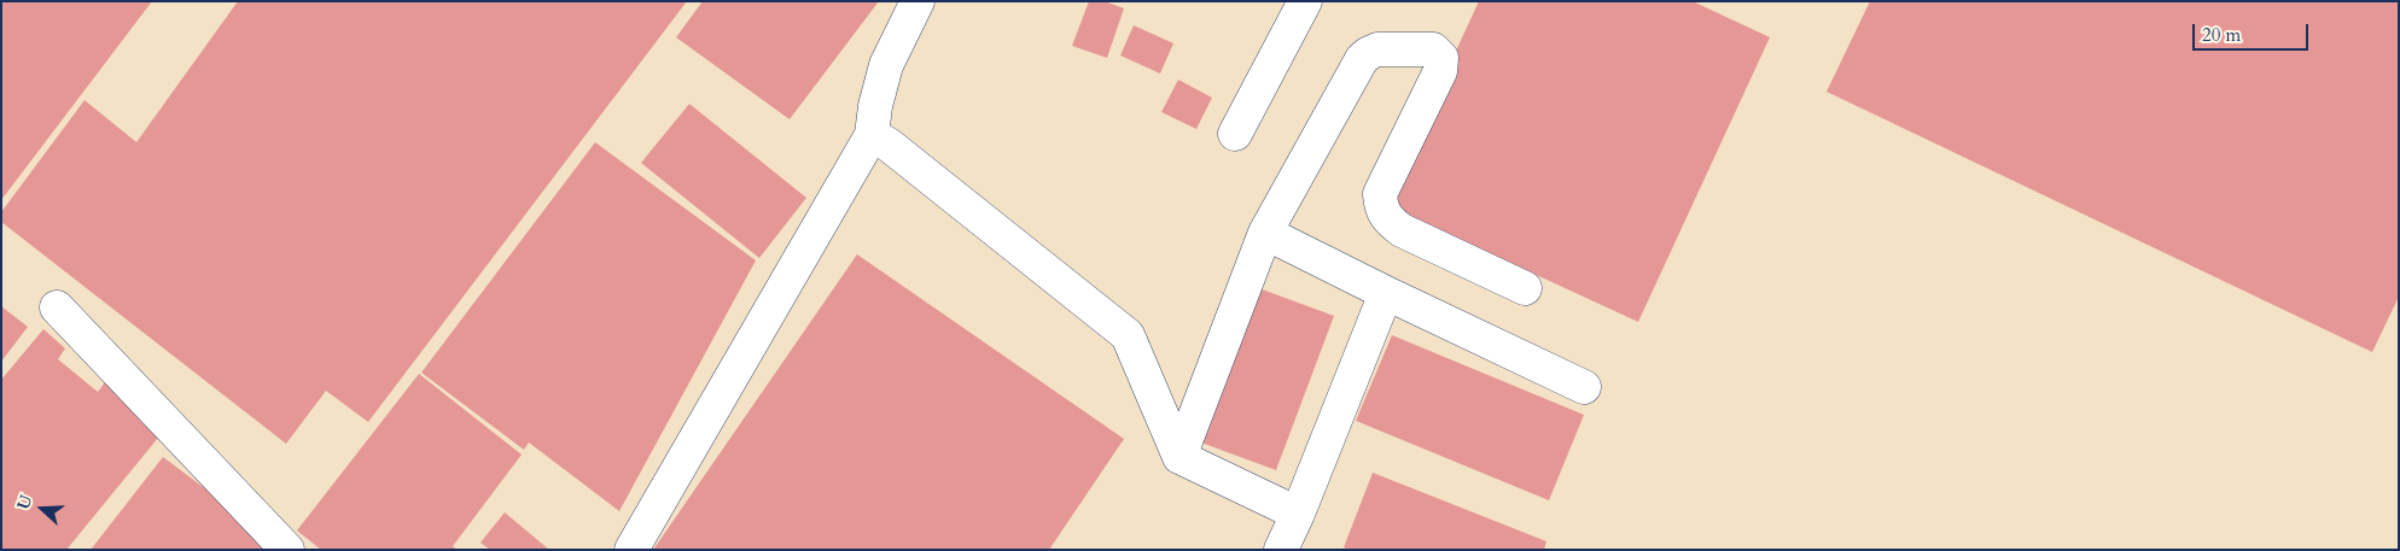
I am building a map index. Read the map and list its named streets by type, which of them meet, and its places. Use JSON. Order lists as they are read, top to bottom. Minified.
{"scale_bar":"20 m","north":"left"}
